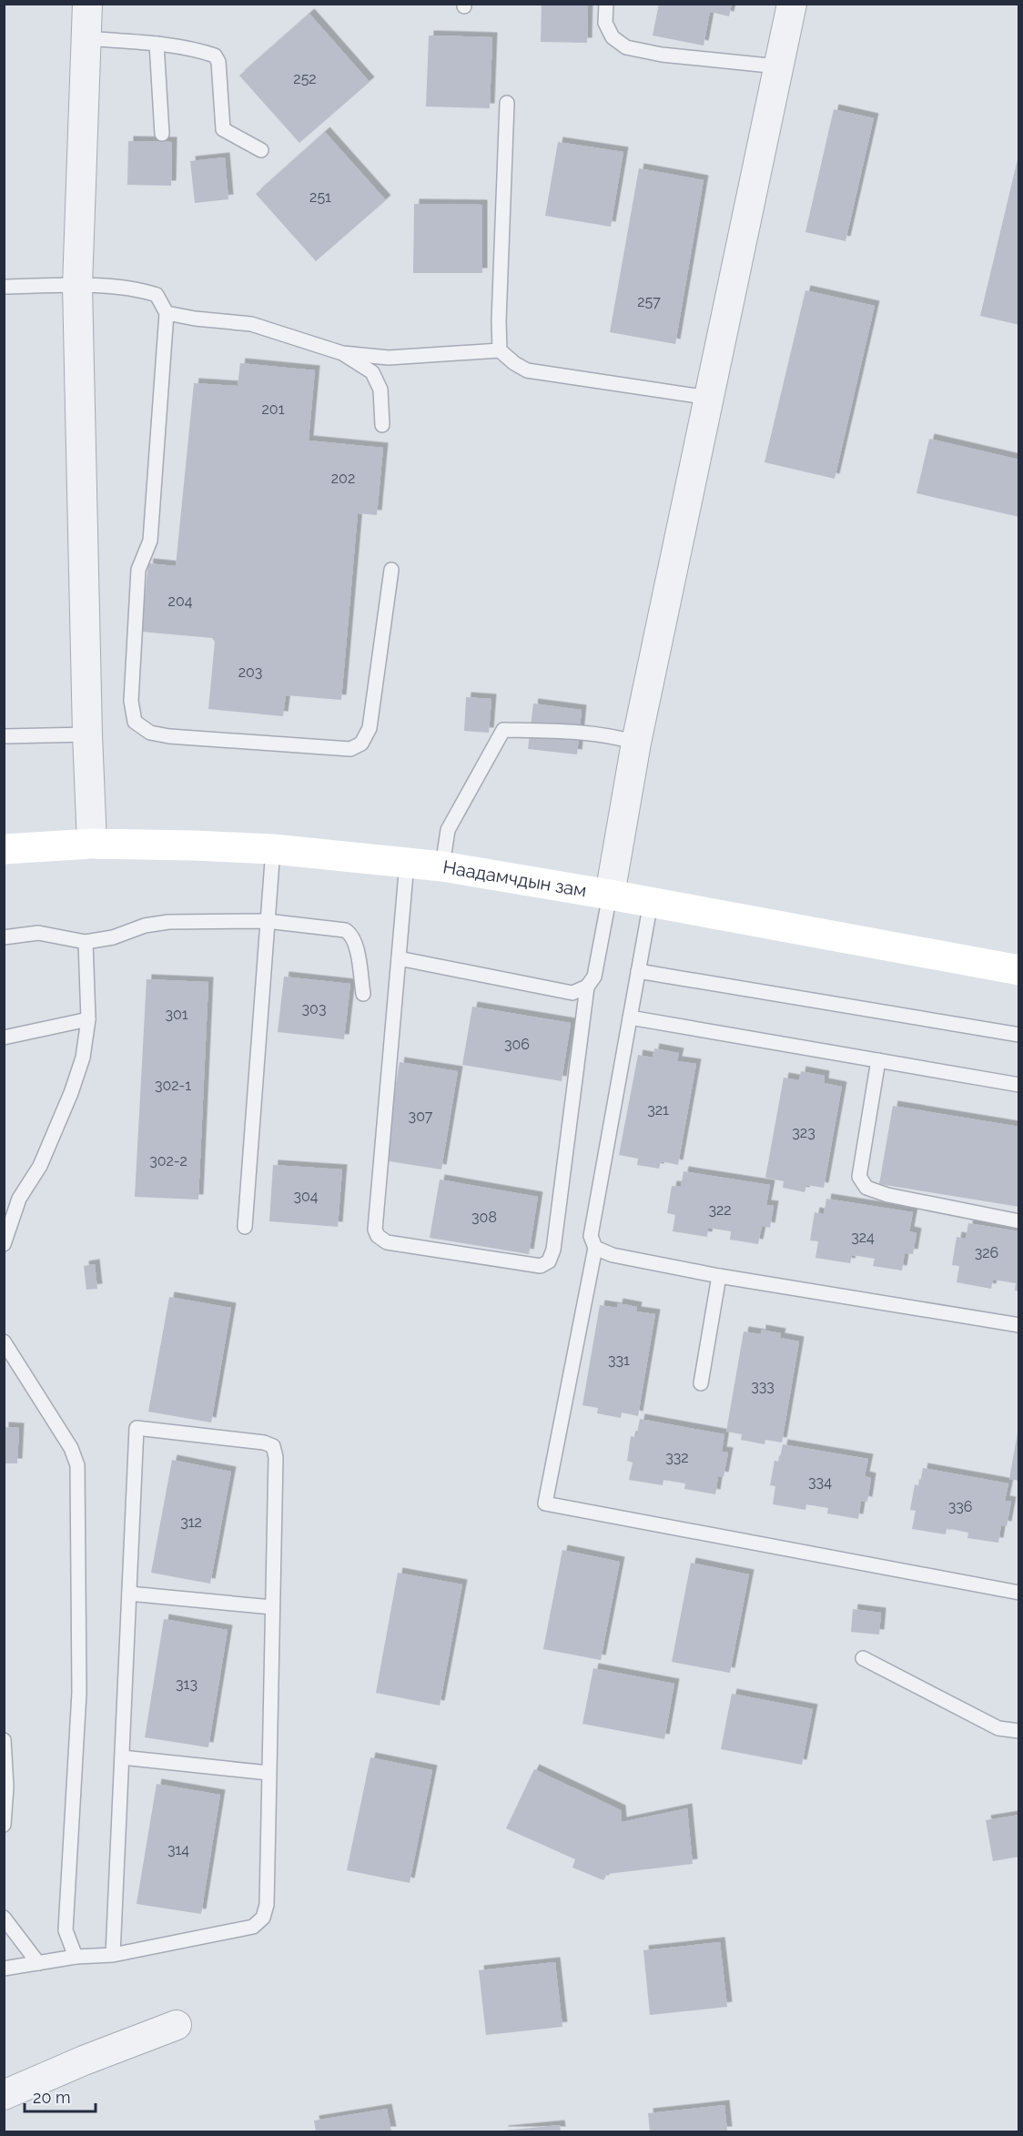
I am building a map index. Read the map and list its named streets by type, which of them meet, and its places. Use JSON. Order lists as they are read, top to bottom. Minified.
{"streets":{"main road":["Наадамчдын зам"]},"house_numbers":["252","251","257","201","202","204","203","303","301","306","302-1","321","307","323","302-2","304","322","308","324","326","331","333","332","334","336","312","313","314"],"scale_bar":"20 m"}
